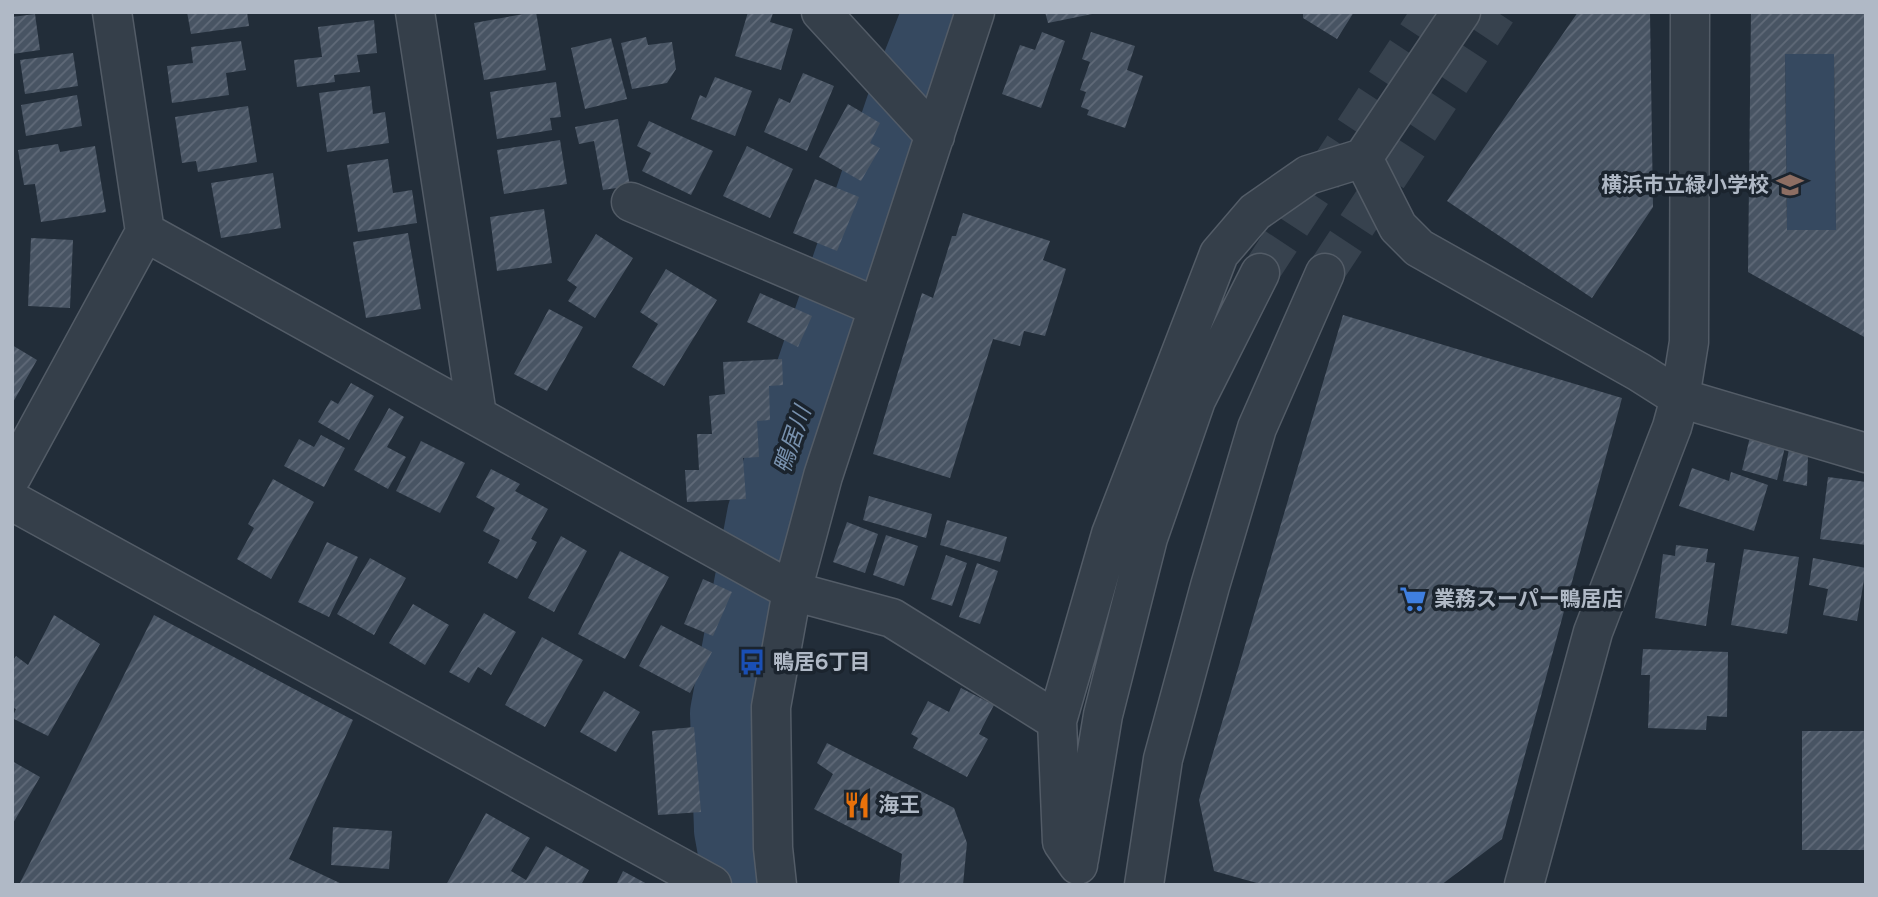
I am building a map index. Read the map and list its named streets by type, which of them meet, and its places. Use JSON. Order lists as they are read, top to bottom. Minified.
{"water":["鴨居川"],"places":{"school or university":["横浜市立緑小学校"],"supermarket":["業務スーパー鴨居店"],"bus stop":["鴨居6丁目"],"restaurant":["海王"]}}
